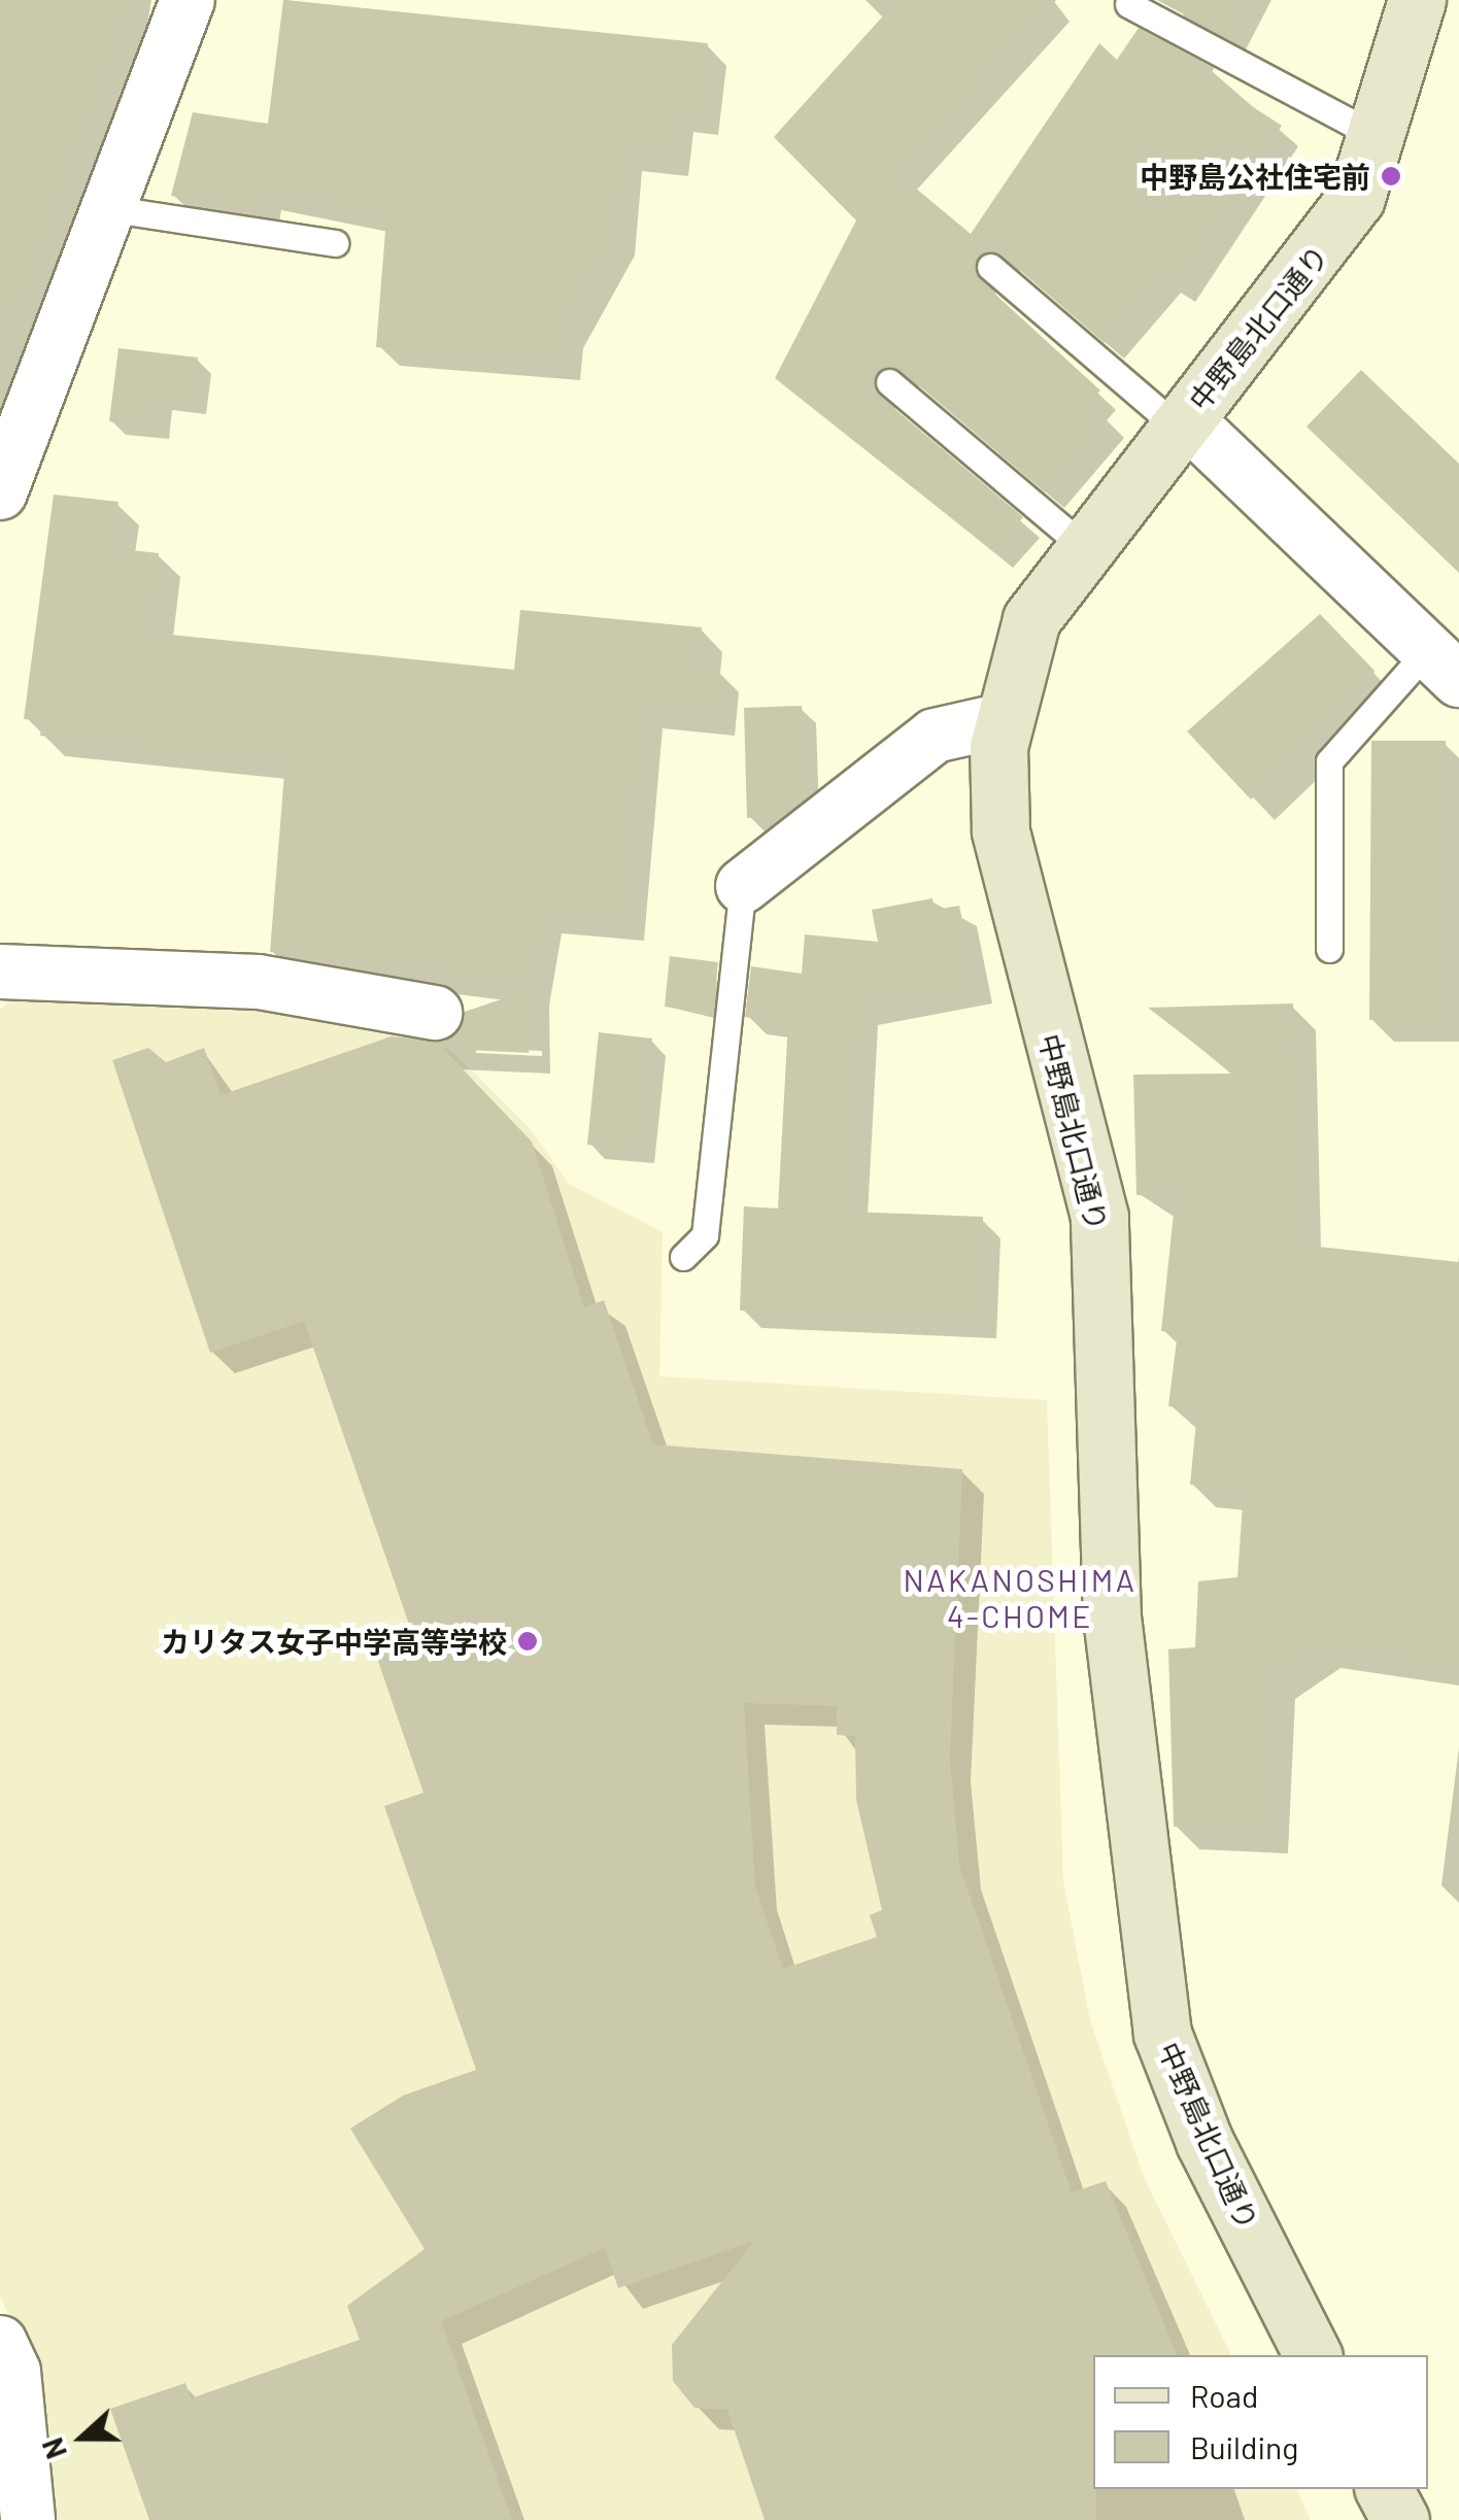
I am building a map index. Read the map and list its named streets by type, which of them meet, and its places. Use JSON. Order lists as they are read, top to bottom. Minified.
{"streets":{"street":["中野島北口通り"]},"districts":["NAKANOSHIMA 4-CHOME"],"places":["中野島公社住宅前","カリタス女子中学高等学校"],"legend":["Road","Building"],"north":"left"}
